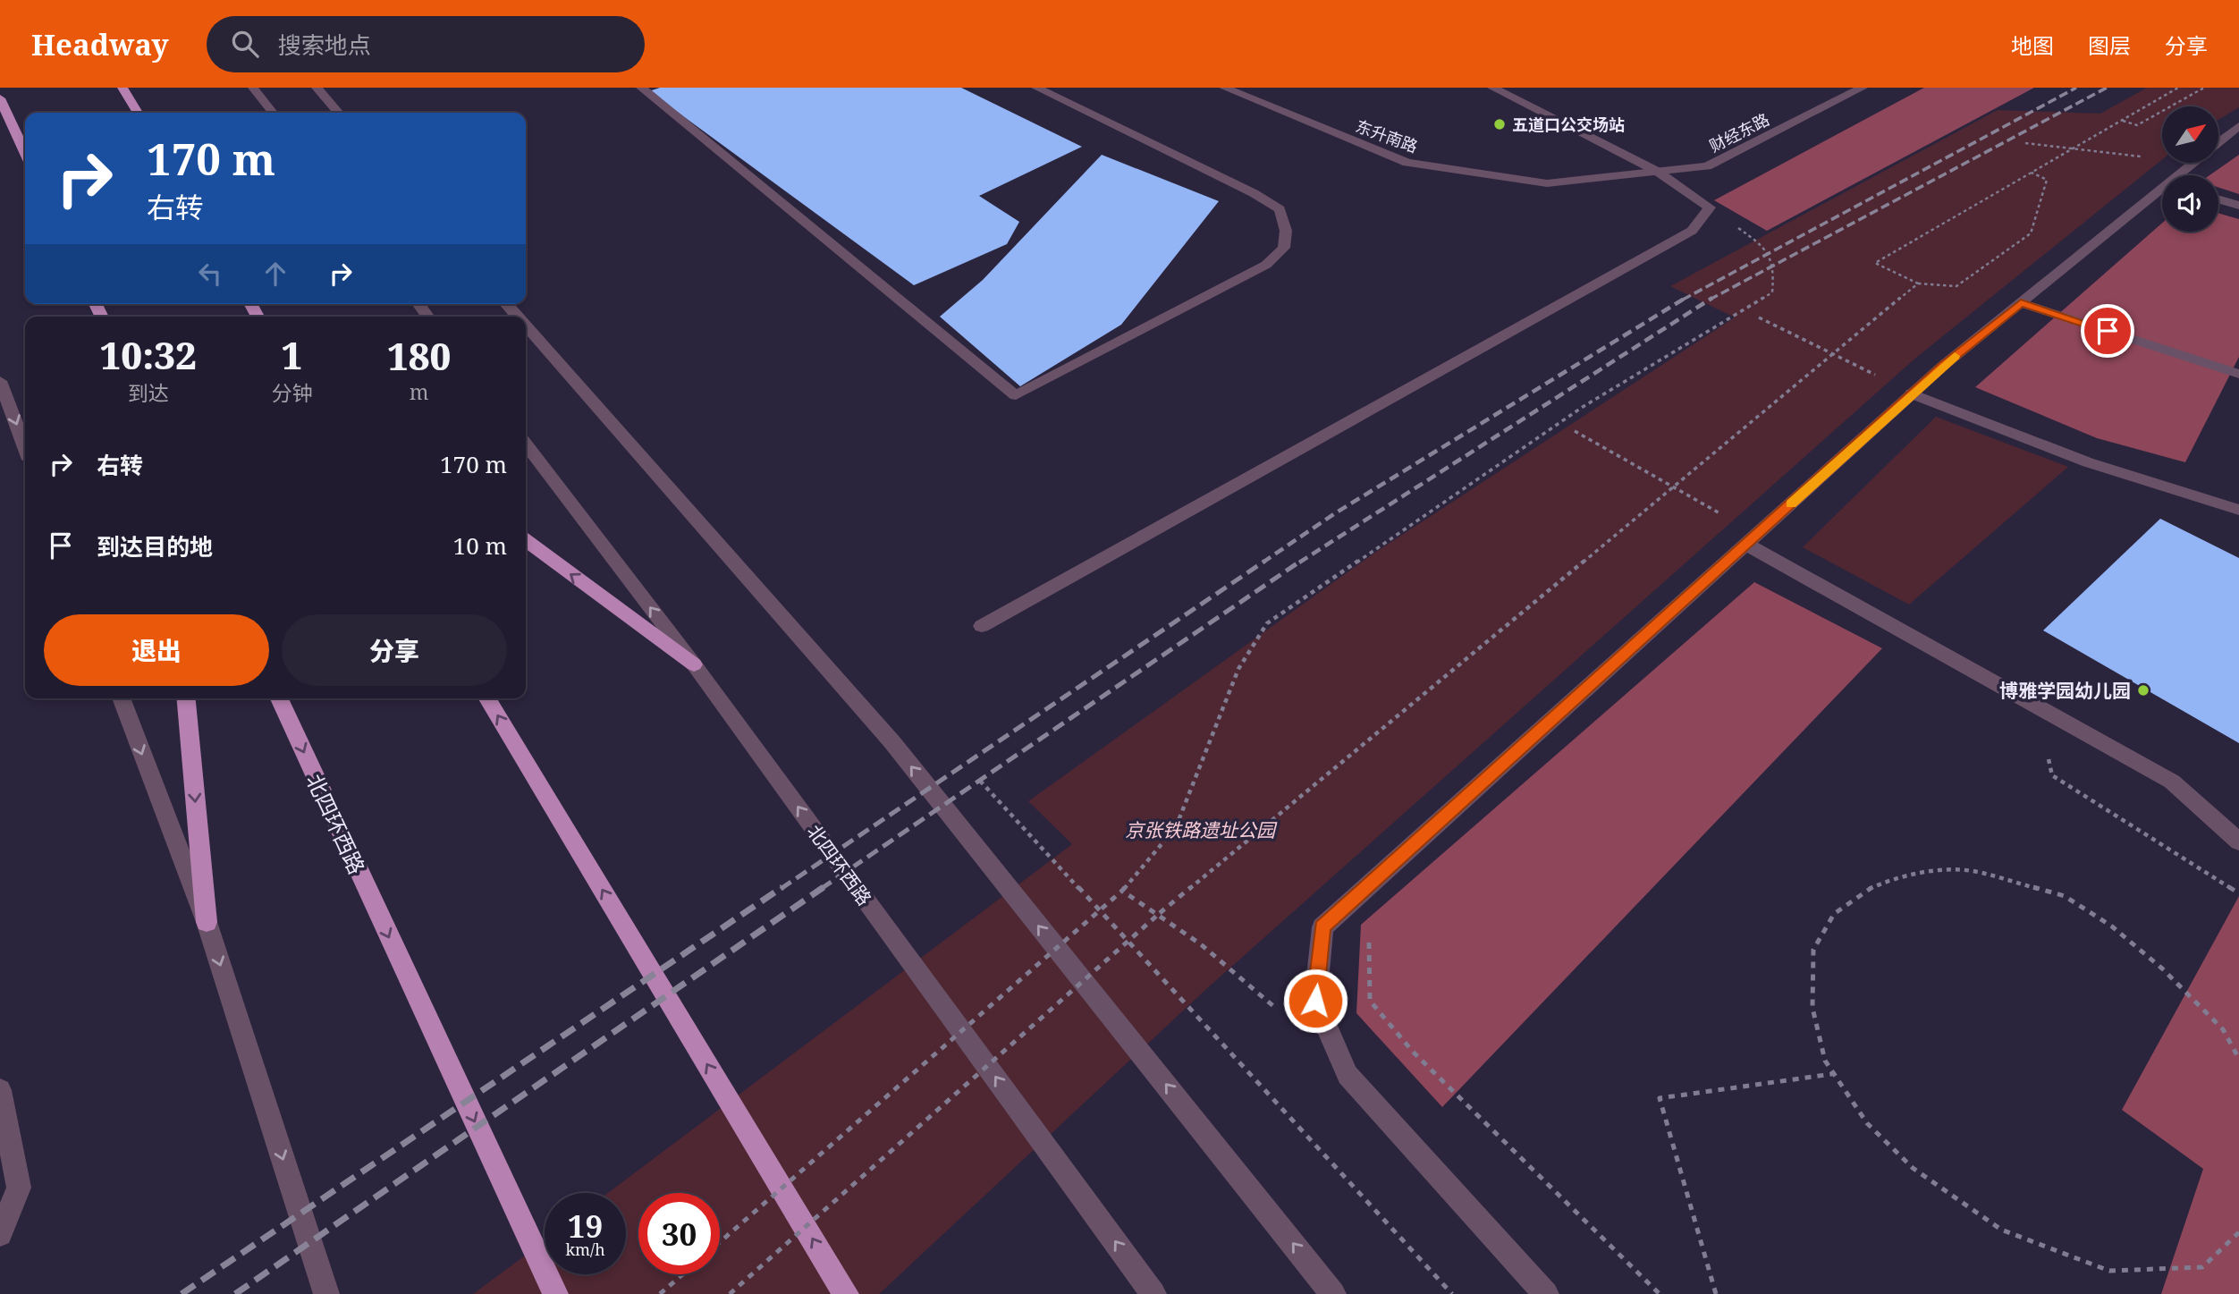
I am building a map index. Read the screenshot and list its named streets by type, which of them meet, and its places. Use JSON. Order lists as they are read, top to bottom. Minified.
{"streets":{"highway":["北四环西路"],"street":["财经东路","东升南路"]},"crossings":[["财经东路","东升南路"]],"parks":["京张铁路遗址公园"],"places":["五道口公交场站","博雅学园幼儿园"],"north":"top right","page":{"header":"Headway","search":"搜索地点","nav":["地图","图层","分享"],"turn":["170 m","右转"],"eta":["10:32","到达","1","分钟","180","m"],"list":[{"name":"右转","value":"170 m"},{"name":"到达目的地","value":"10 m"}],"buttons":["退出","分享"],"speed":"19 km/h","limit":"30"}}
